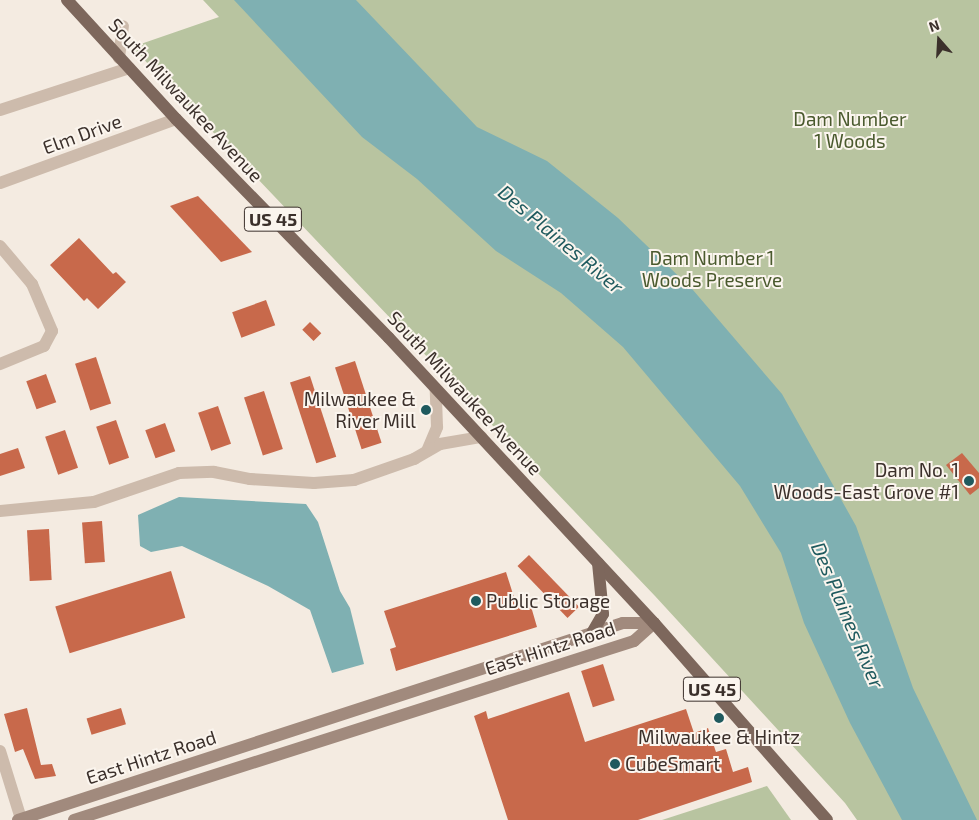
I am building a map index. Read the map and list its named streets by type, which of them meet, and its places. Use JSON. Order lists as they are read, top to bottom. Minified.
{"streets":{"main road":["South Milwaukee Avenue","US 45","East Hintz Road"],"street":["Elm Drive"]},"crossings":[["South Milwaukee Avenue","Elm Drive"],["South Milwaukee Avenue","East Hintz Road"]],"water":["Des Plaines River"],"parks":["Dam Number 1 Woods","Dam Number 1 Woods Preserve"],"places":["Milwaukee & River Mill","Dam No. 1 Woods-East Grove #1","Public Storage","Milwaukee & Hintz","CubeSmart"],"north":"top"}
